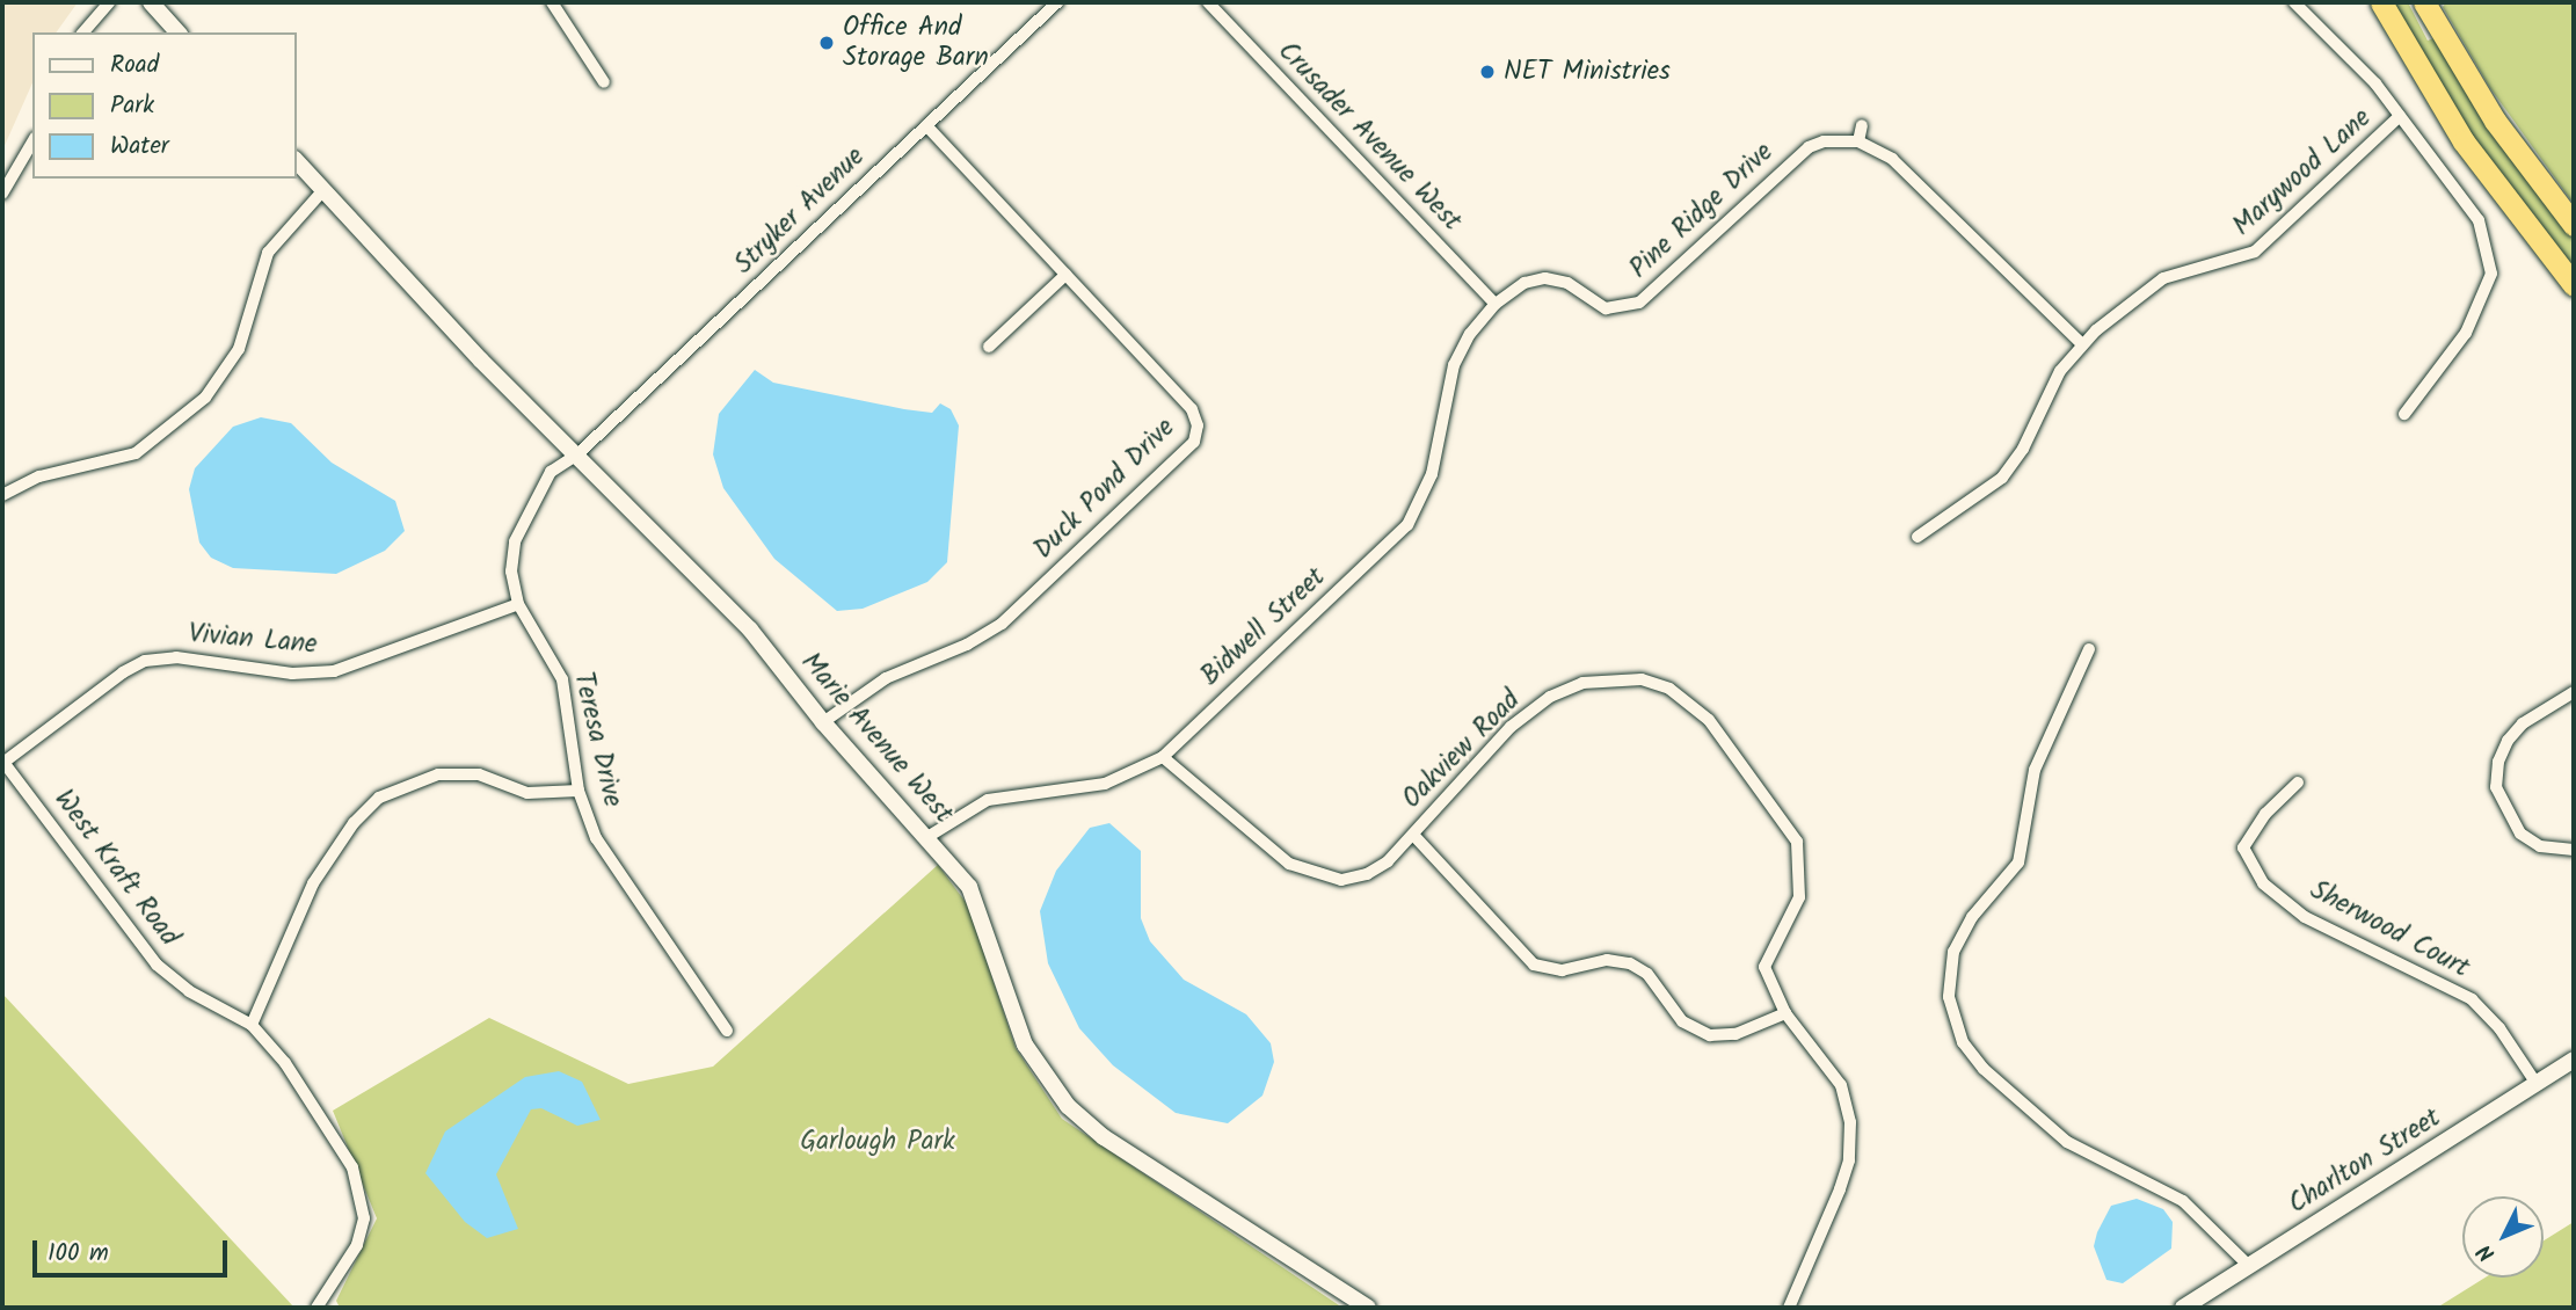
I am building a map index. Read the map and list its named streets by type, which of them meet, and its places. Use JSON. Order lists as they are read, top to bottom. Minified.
{"streets":{"street":["Crusader Avenue West","Marywood Lane","Stryker Avenue","Pine Ridge Drive","Duck Pond Drive","Bidwell Street","Vivian Lane","Marie Avenue West","Teresa Drive","Oakview Road","West Kraft Road","Sherwood Court","Charlton Street"]},"crossings":[["Crusader Avenue West","Pine Ridge Drive"],["Crusader Avenue West","Bidwell Street"],["Stryker Avenue","Duck Pond Drive"],["Stryker Avenue","Marie Avenue West"],["Stryker Avenue","Teresa Drive"],["Pine Ridge Drive","Bidwell Street"],["Duck Pond Drive","Marie Avenue West"],["Bidwell Street","Marie Avenue West"],["Bidwell Street","Oakview Road"],["Vivian Lane","Teresa Drive"],["Vivian Lane","West Kraft Road"],["Marie Avenue West","Teresa Drive"],["Sherwood Court","Charlton Street"]],"parks":["Garlough Park"],"places":["Office And Storage Barn","NET Ministries"],"legend":["Road","Park","Water"],"scale_bar":"100 m","north":"bottom left"}
